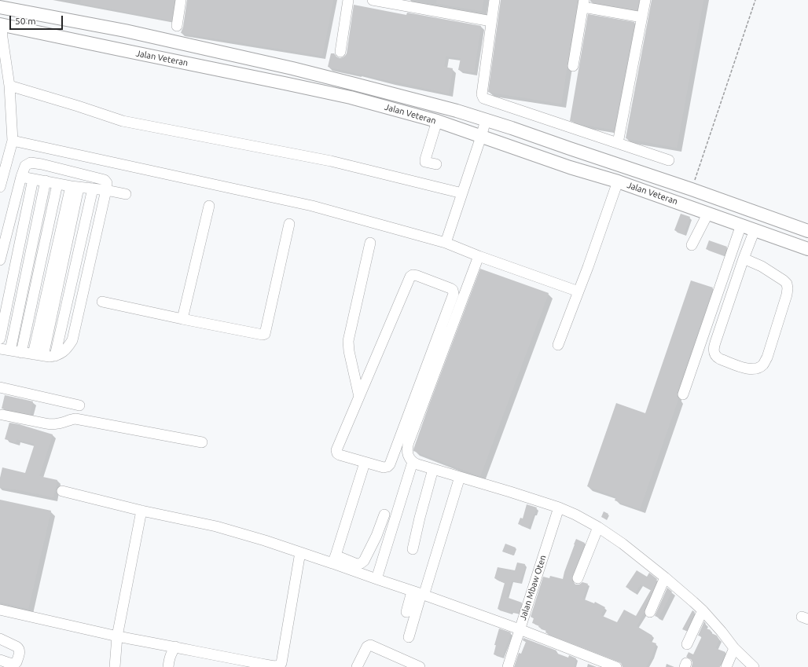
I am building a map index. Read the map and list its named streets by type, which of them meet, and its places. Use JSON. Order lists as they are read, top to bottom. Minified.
{"streets":{"main road":["Jalan Veteran"],"street":["Jalan Mbaw Oten"]},"scale_bar":"50 m"}
